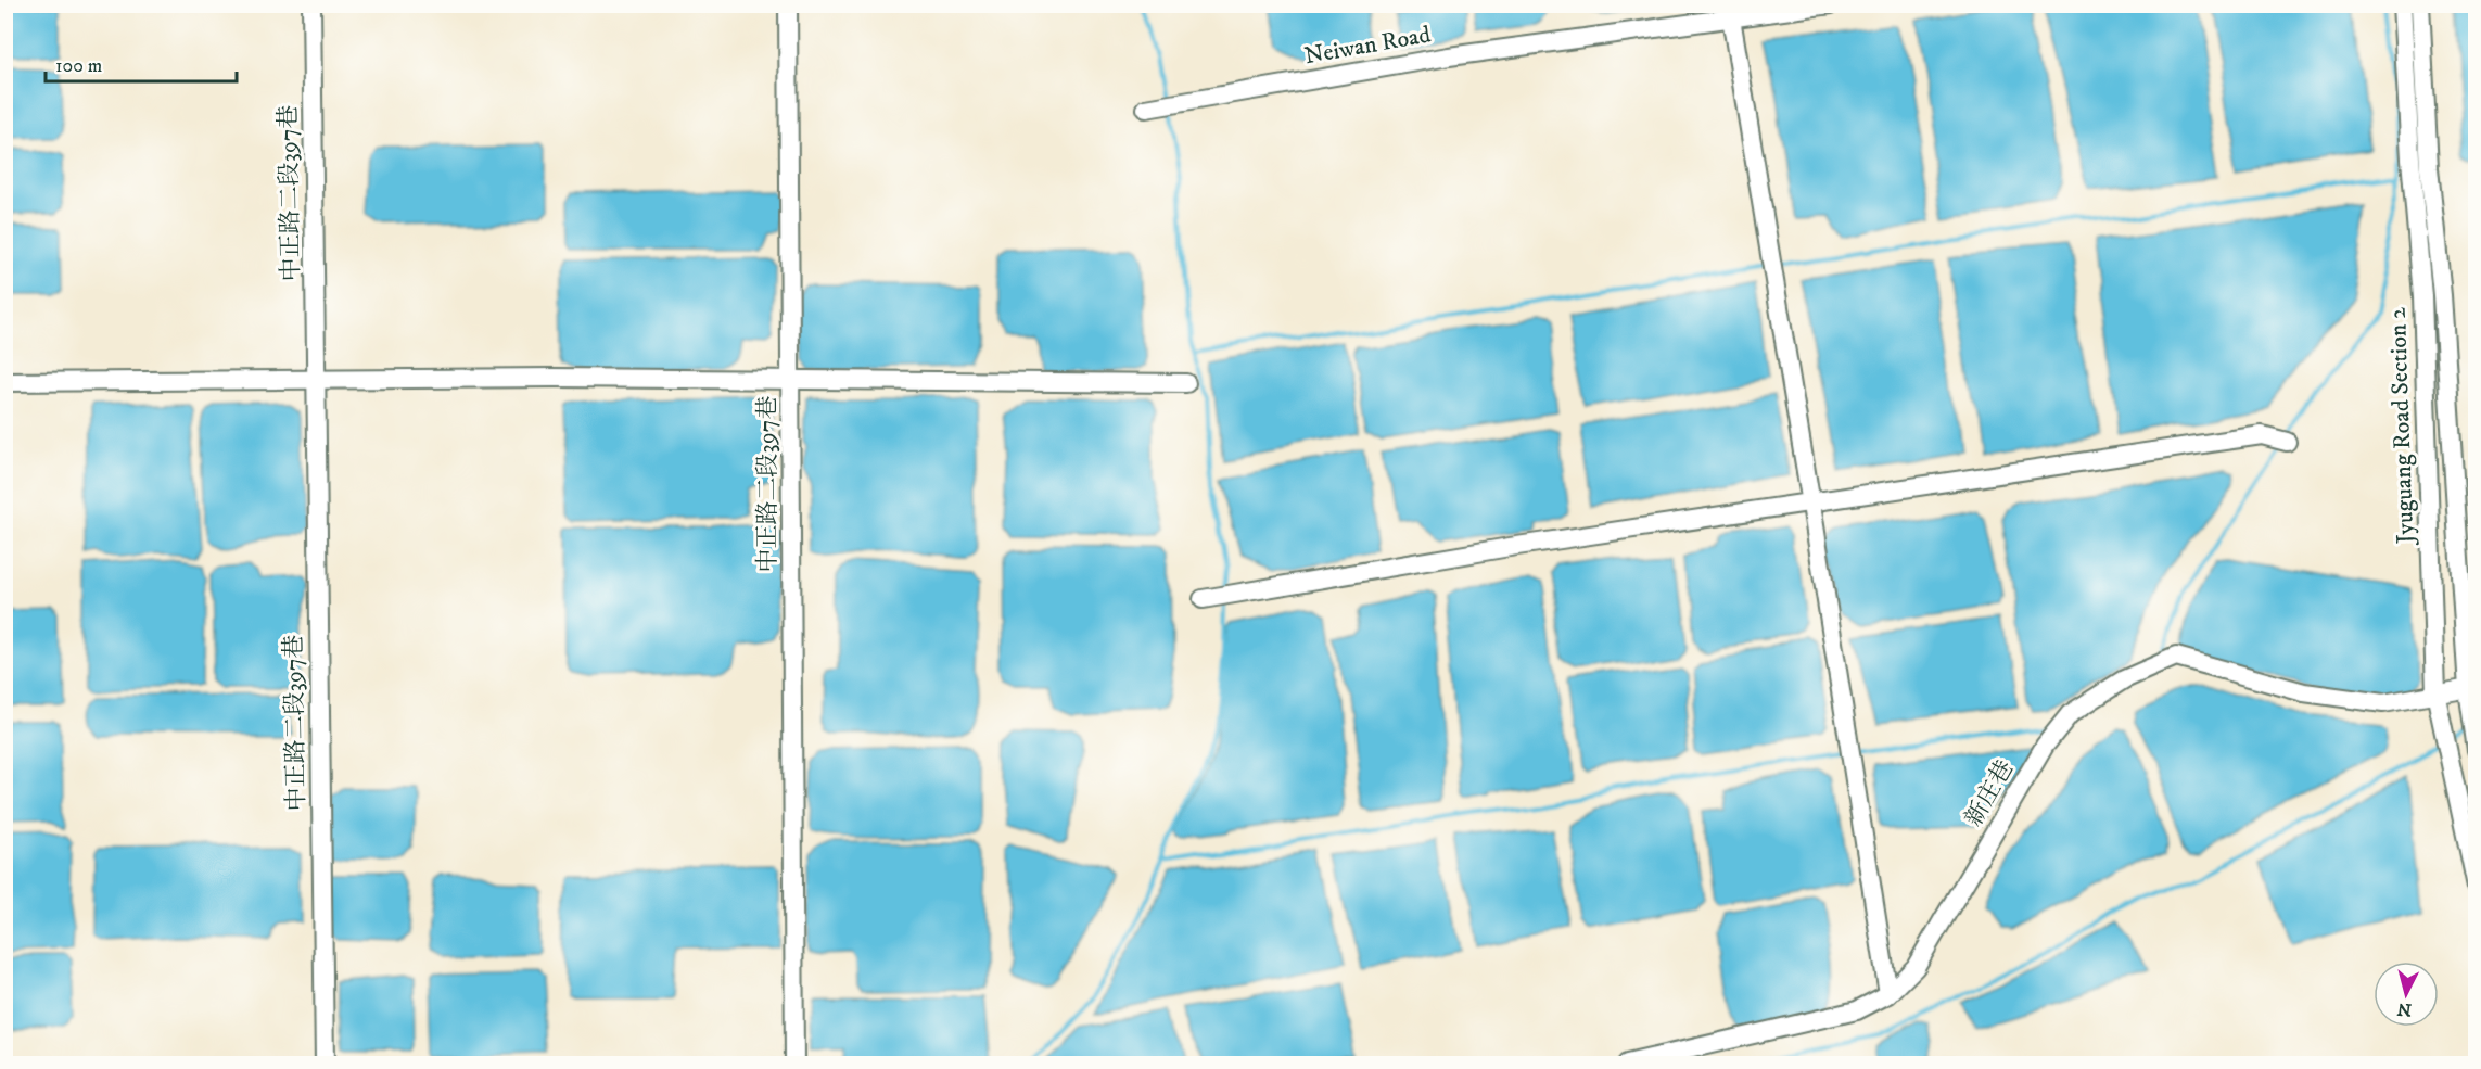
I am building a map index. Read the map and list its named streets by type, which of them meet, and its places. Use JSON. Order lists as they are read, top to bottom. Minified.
{"streets":{"street":["Neiwan Road","中正路二段397巷","Jyuguang Road Section 2","新庄巷"]},"crossings":[["Jyuguang Road Section 2","新庄巷"]],"scale_bar":"100 m","north":"bottom"}
